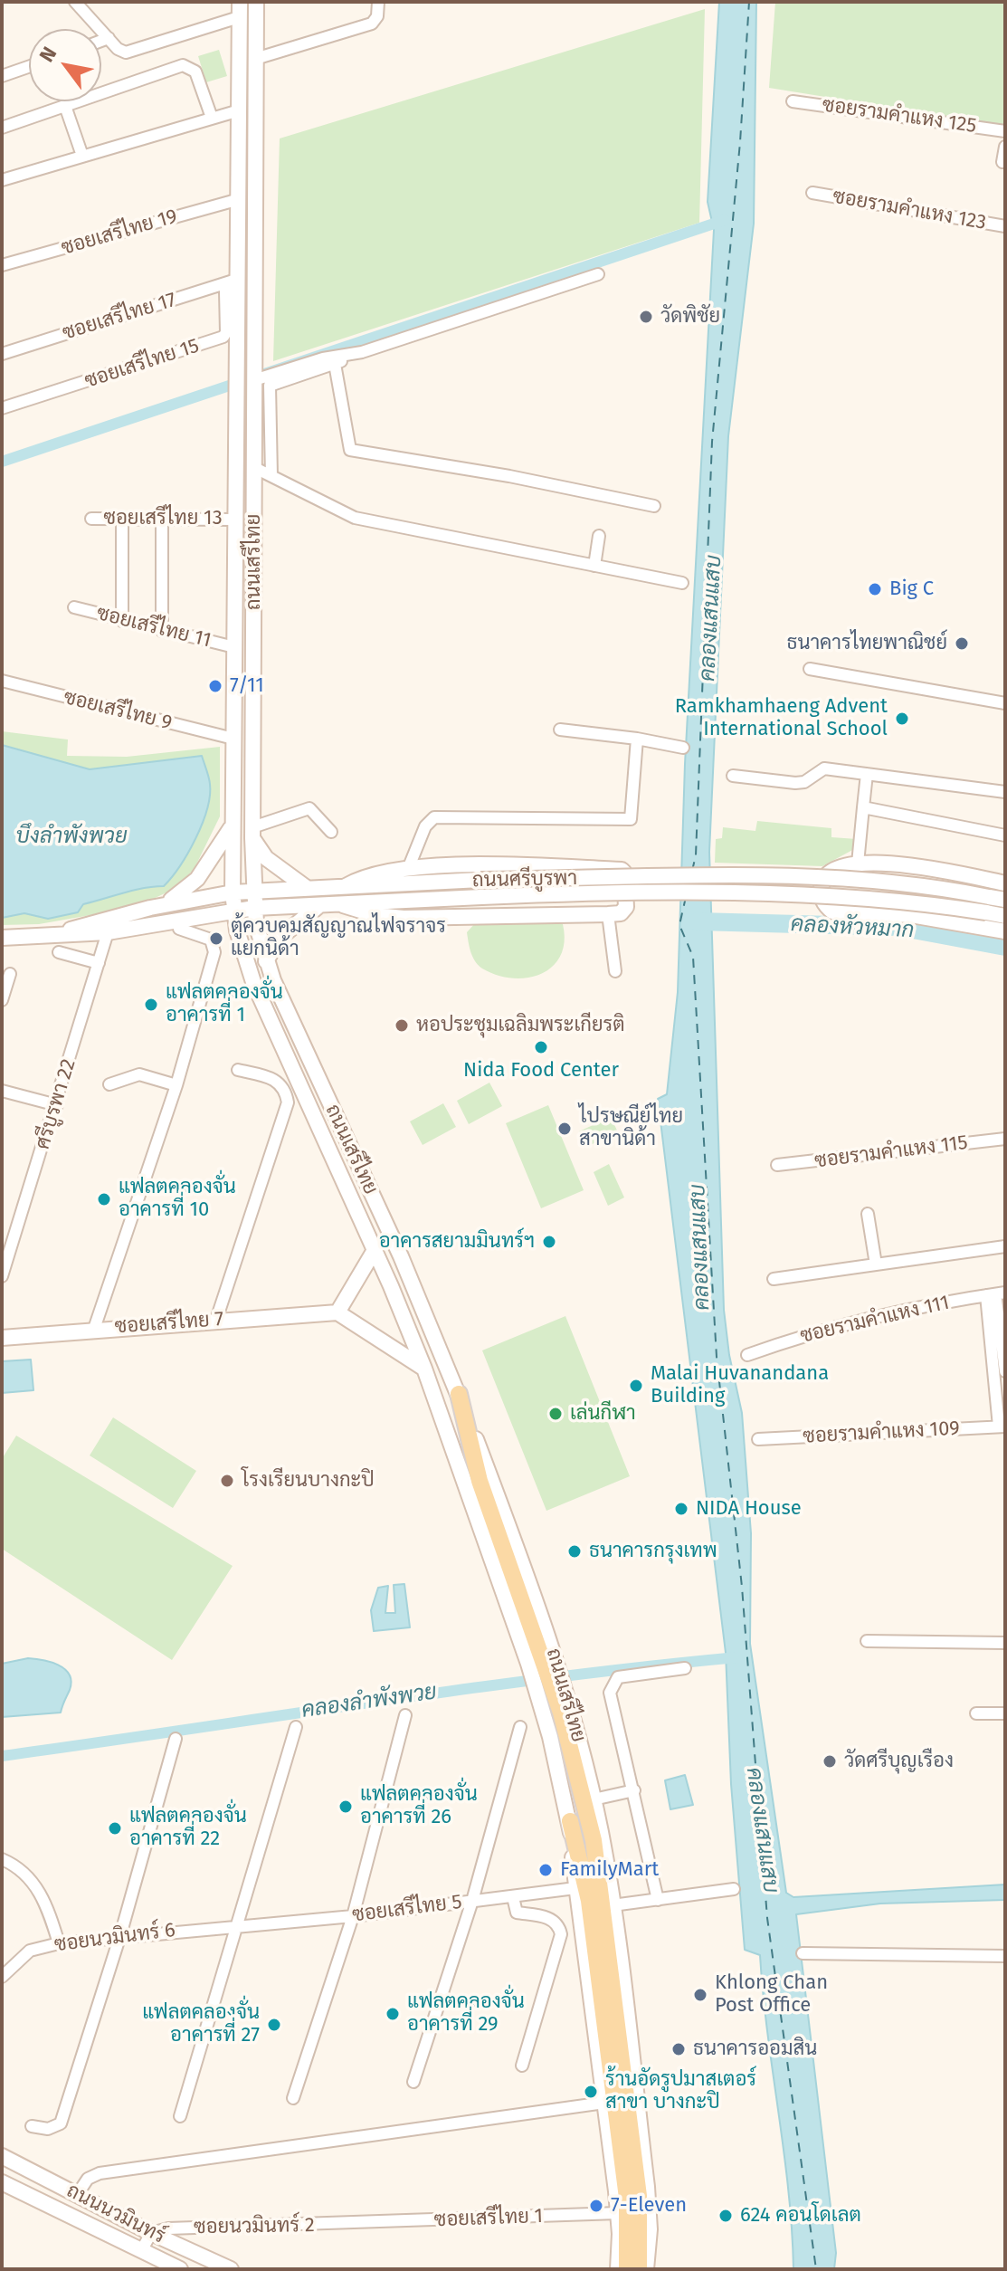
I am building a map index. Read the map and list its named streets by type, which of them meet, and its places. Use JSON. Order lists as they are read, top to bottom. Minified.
{"streets":{"main road":["ถนนเสรีไทย","ถนนศรีบูรพา","ซอยเสรีไทย 7","ถนนนวมินทร์"],"street":["ซอยรามคำแหง 125","ซอยรามคำแหง 123","ซอยเสรีไทย 19","ซอยเสรีไทย 17","ซอยเสรีไทย 15","ซอยเสรีไทย 13","ซอยเสรีไทย 11","ซอยเสรีไทย 9","ศรีบูรพา 22","ซอยรามคำแหง 115","ซอยรามคำแหง 111","ซอยรามคำแหง 109","ซอยเสรีไทย 5","ซอยนวมินทร์ 6","ซอยเสรีไทย 1","ซอยนวมินทร์ 2"]},"crossings":[["ซอยเสรีไทย 19","ถนนเสรีไทย"],["ซอยเสรีไทย 17","ซอยเสรีไทย 15"],["ซอยเสรีไทย 17","ถนนเสรีไทย"],["ซอยเสรีไทย 15","ถนนเสรีไทย"],["ซอยเสรีไทย 13","ถนนเสรีไทย"],["ถนนเสรีไทย","ซอยเสรีไทย 11"],["ถนนเสรีไทย","ซอยเสรีไทย 9"],["ถนนเสรีไทย","ถนนศรีบูรพา"],["ถนนเสรีไทย","ซอยเสรีไทย 5"],["ถนนเสรีไทย","ซอยเสรีไทย 1"],["ถนนศรีบูรพา","ศรีบูรพา 22"],["ซอยเสรีไทย 5","ซอยนวมินทร์ 6"],["ถนนนวมินทร์","ซอยนวมินทร์ 2"],["ซอยเสรีไทย 1","ซอยนวมินทร์ 2"]],"water":["คลองแสนแสบ","บึงลำพังพวย","คลองหัวหมาก","คลองลำพังพวย"],"places":["วัดพิชัย","Big C","ธนาคารไทยพาณิชย์","7/11","Ramkhamhaeng Advent International School","ตู้ควบคุมสัญญาณไฟจราจร แยกนิด้า","แฟลตคลองจั่น อาคารที่ 1","หอประชุมเฉลิมพระเกียรติ","Nida Food Center","ไปรษณีย์ไทย สาขานิด้า","แฟลตคลองจั่น อาคารที่ 10","อาคารสยามมินทร์ฯ","Malai Huvanandana Building","เล่นกีฬา","โรงเรียนบางกะปิ","NIDA House","ธนาคารกรุงเทพ","วัดศรีบุญเรือง","แฟลตคลองจั่น อาคารที่ 26","แฟลตคลองจั่น อาคารที่ 22","FamilyMart","Khlong Chan Post Office","แฟลตคลองจั่น อาคารที่ 29","แฟลตคลองจั่น อาคารที่ 27","ธนาคารออมสิน","ร้านอัดรูปมาสเตอร์ สาขา บางกะปิ","7-Eleven","624 คอนโดเลต"],"north":"top left"}
